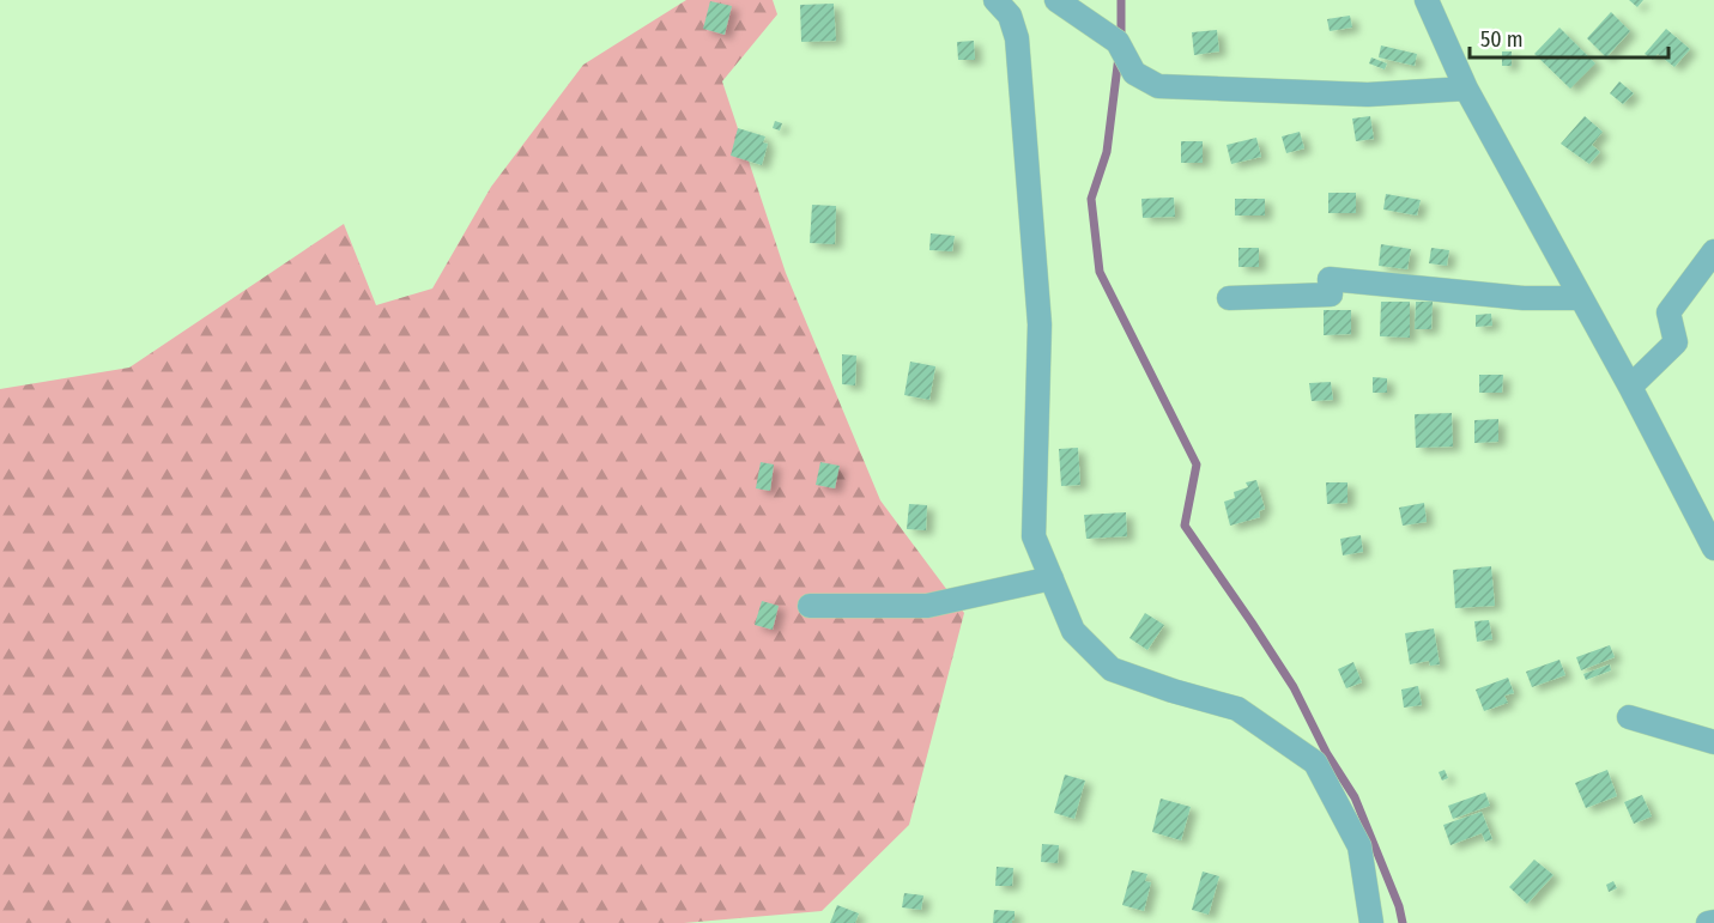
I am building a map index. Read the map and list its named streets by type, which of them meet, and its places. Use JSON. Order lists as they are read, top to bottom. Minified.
{"scale_bar":"50 m"}
